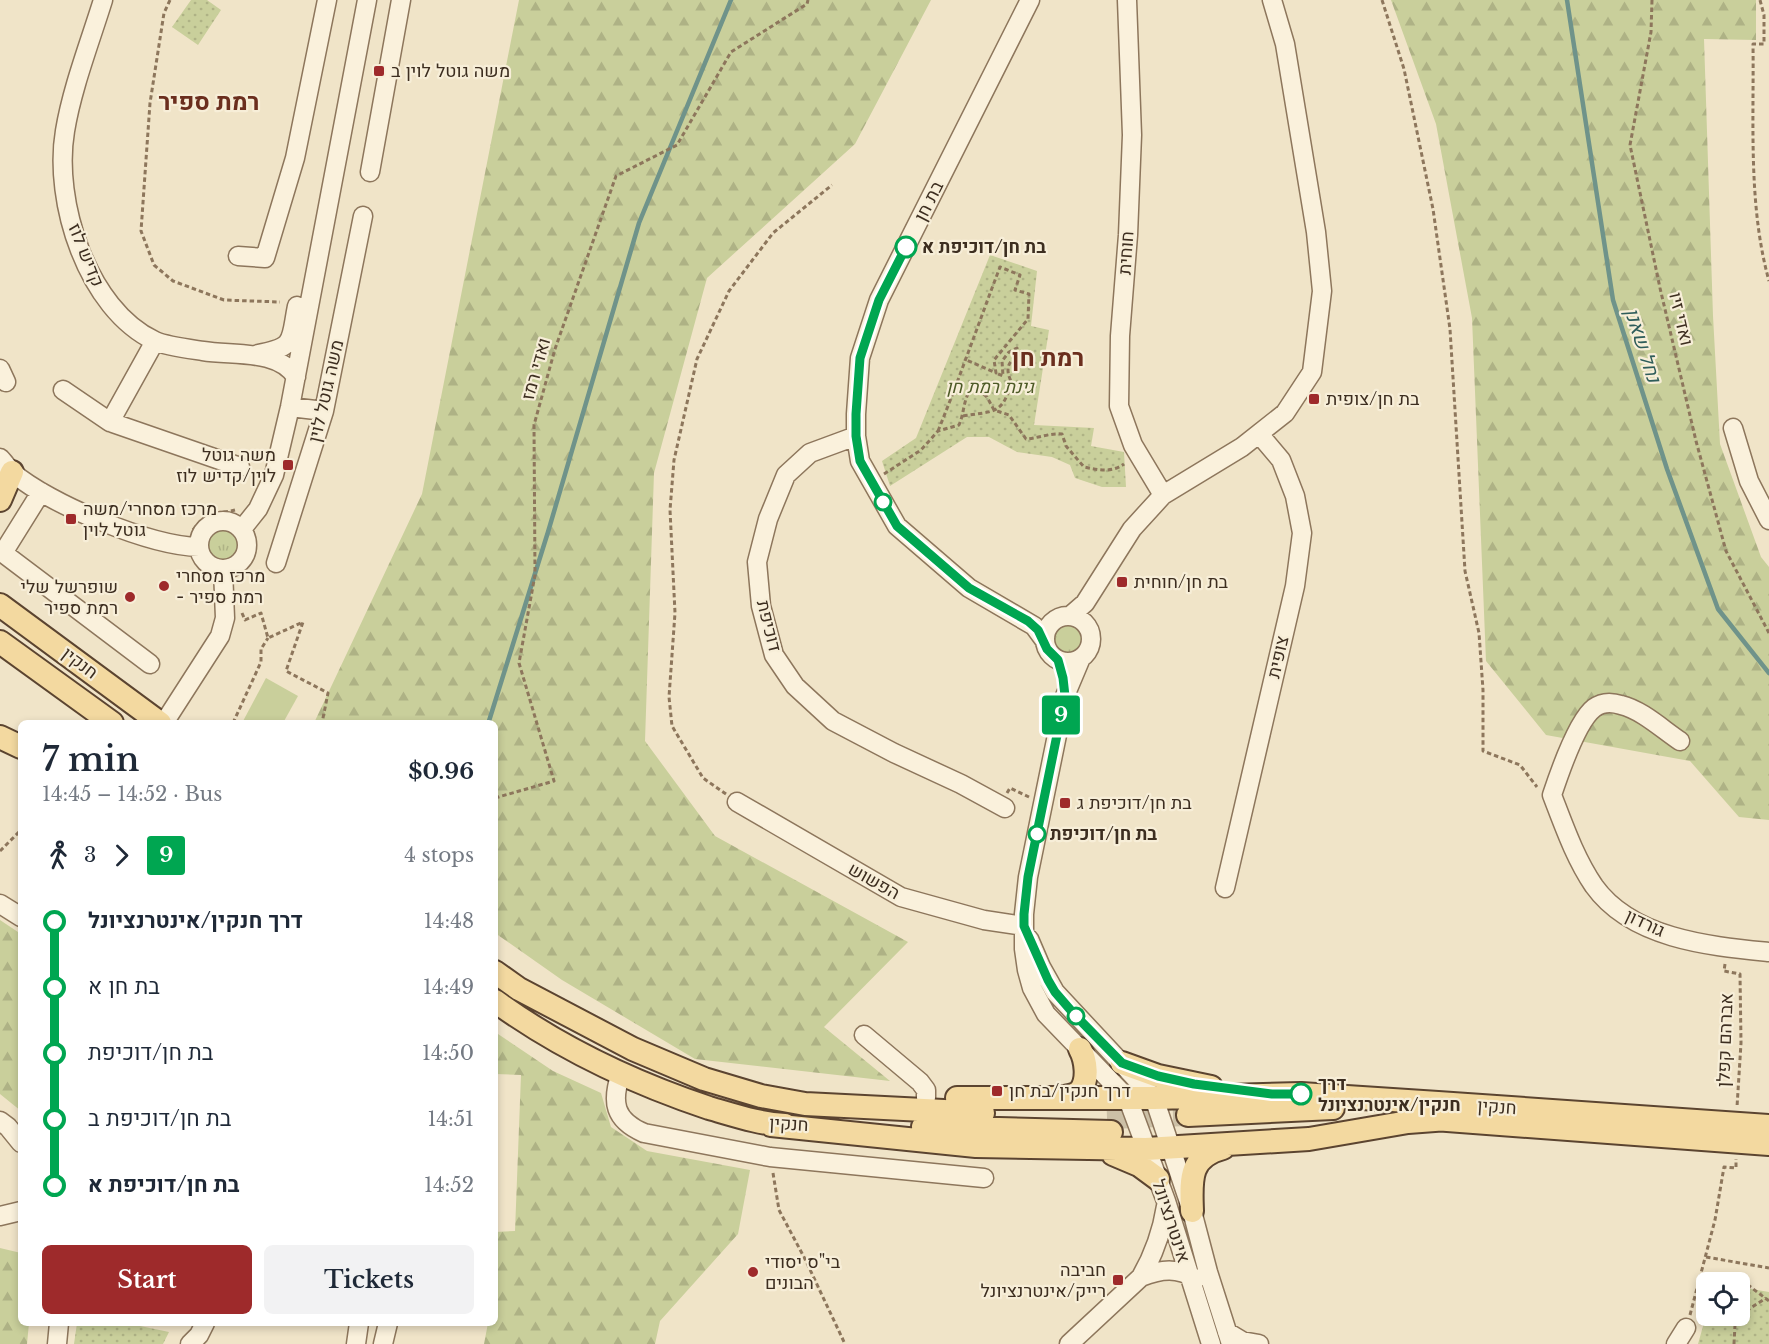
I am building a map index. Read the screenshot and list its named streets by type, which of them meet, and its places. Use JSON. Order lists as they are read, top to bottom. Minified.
{"streets":{"main road":["חנקין"],"street":["בת חן","חוחית","קדיש לוז","משה גוטל לוין","דוכיפת","צופית","הפשוש","גורדון","אינטרנציונל"],"path":["ואדי זיו","ואדי רמז","אברהם קפלן"]},"crossings":[["בת חן","דוכיפת"],["קדיש לוז","משה גוטל לוין"],["גורדון","אברהם קפלן"]],"districts":["רמת ספיר","רמת חן"],"water":["נחל שאנן"],"parks":["גינת רמת חן"],"places":{"transit":["משה גוטל לוין ב","בת חן/צופית","משה גוטל לוין/קדיש לוז","מרכז מסחרי/משה גוטל לוין","בת חן/חוחית","בת חן/דוכיפת ג","דרך חנקין/בת חן","חביבה רייק/אינטרנציונל"],"other":["בת חן/דוכיפת א","מרכז מסחרי - רמת ספיר","שופרשל שלי רמת ספיר","בת חן/דוכיפת","דרך חנקין/אינטרנציונל","בי\"ס יסודי הבונים"]},"lines":["bus line 9"],"page":{"on_map":"9","heading":["7 min","14:45 – 14:52 · Bus","$0.96"],"legs":["3","9","4 stops"],"list":[{"name":"דרך חנקין/אינטרנציונל","value":"14:48"},{"name":"בת חן א","value":"14:49"},{"name":"בת חן/דוכיפת","value":"14:50"},{"name":"בת חן/דוכיפת ב","value":"14:51"},{"name":"בת חן/דוכיפת א","value":"14:52"}],"buttons":["Start","Tickets"]}}
